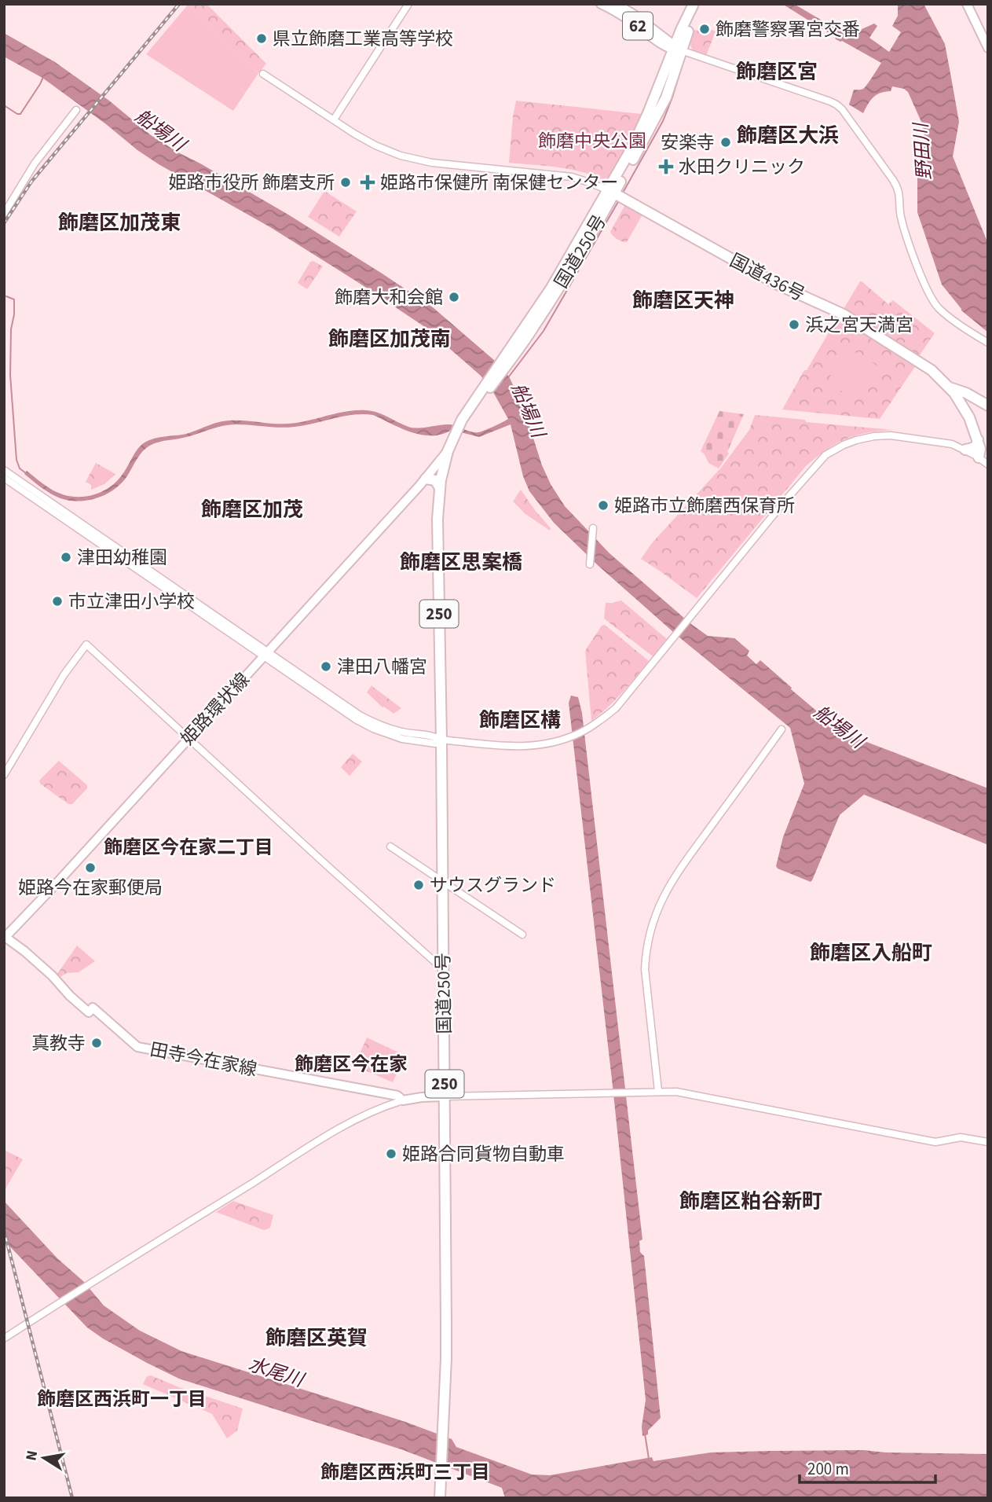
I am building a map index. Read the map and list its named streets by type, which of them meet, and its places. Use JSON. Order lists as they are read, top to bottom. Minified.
{"streets":{"highway":["国道250号","国道436号","250"],"main road":["62","姫路環状線","田寺今在家線"]},"crossings":[["62","国道250号"],["国道250号","国道436号"],["国道250号","姫路環状線"],["国道250号","田寺今在家線"],["姫路環状線","田寺今在家線"]],"districts":["飾磨区宮","飾磨区大浜","飾磨区加茂東","飾磨区天神","飾磨区加茂南","飾磨区加茂","飾磨区思案橋","飾磨区構","飾磨区今在家二丁目","飾磨区入船町","飾磨区今在家","飾磨区粕谷新町","飾磨区英賀","飾磨区西浜町一丁目","飾磨区西浜町三丁目"],"water":["船場川","野田川","水尾川"],"parks":["飾磨中央公園"],"places":{"other":["飾磨警察署宮交番","県立飾磨工業高等学校","安楽寺","姫路市役所 飾磨支所","飾磨大和会館","浜之宮天満宮","姫路市立飾磨西保育所","津田幼稚園","市立津田小学校","津田八幡宮","姫路今在家郵便局","サウスグランド","真教寺","姫路合同貨物自動車"],"health":["水田クリニック","姫路市保健所 南保健センター"]},"scale_bar":"200 m","north":"left"}
